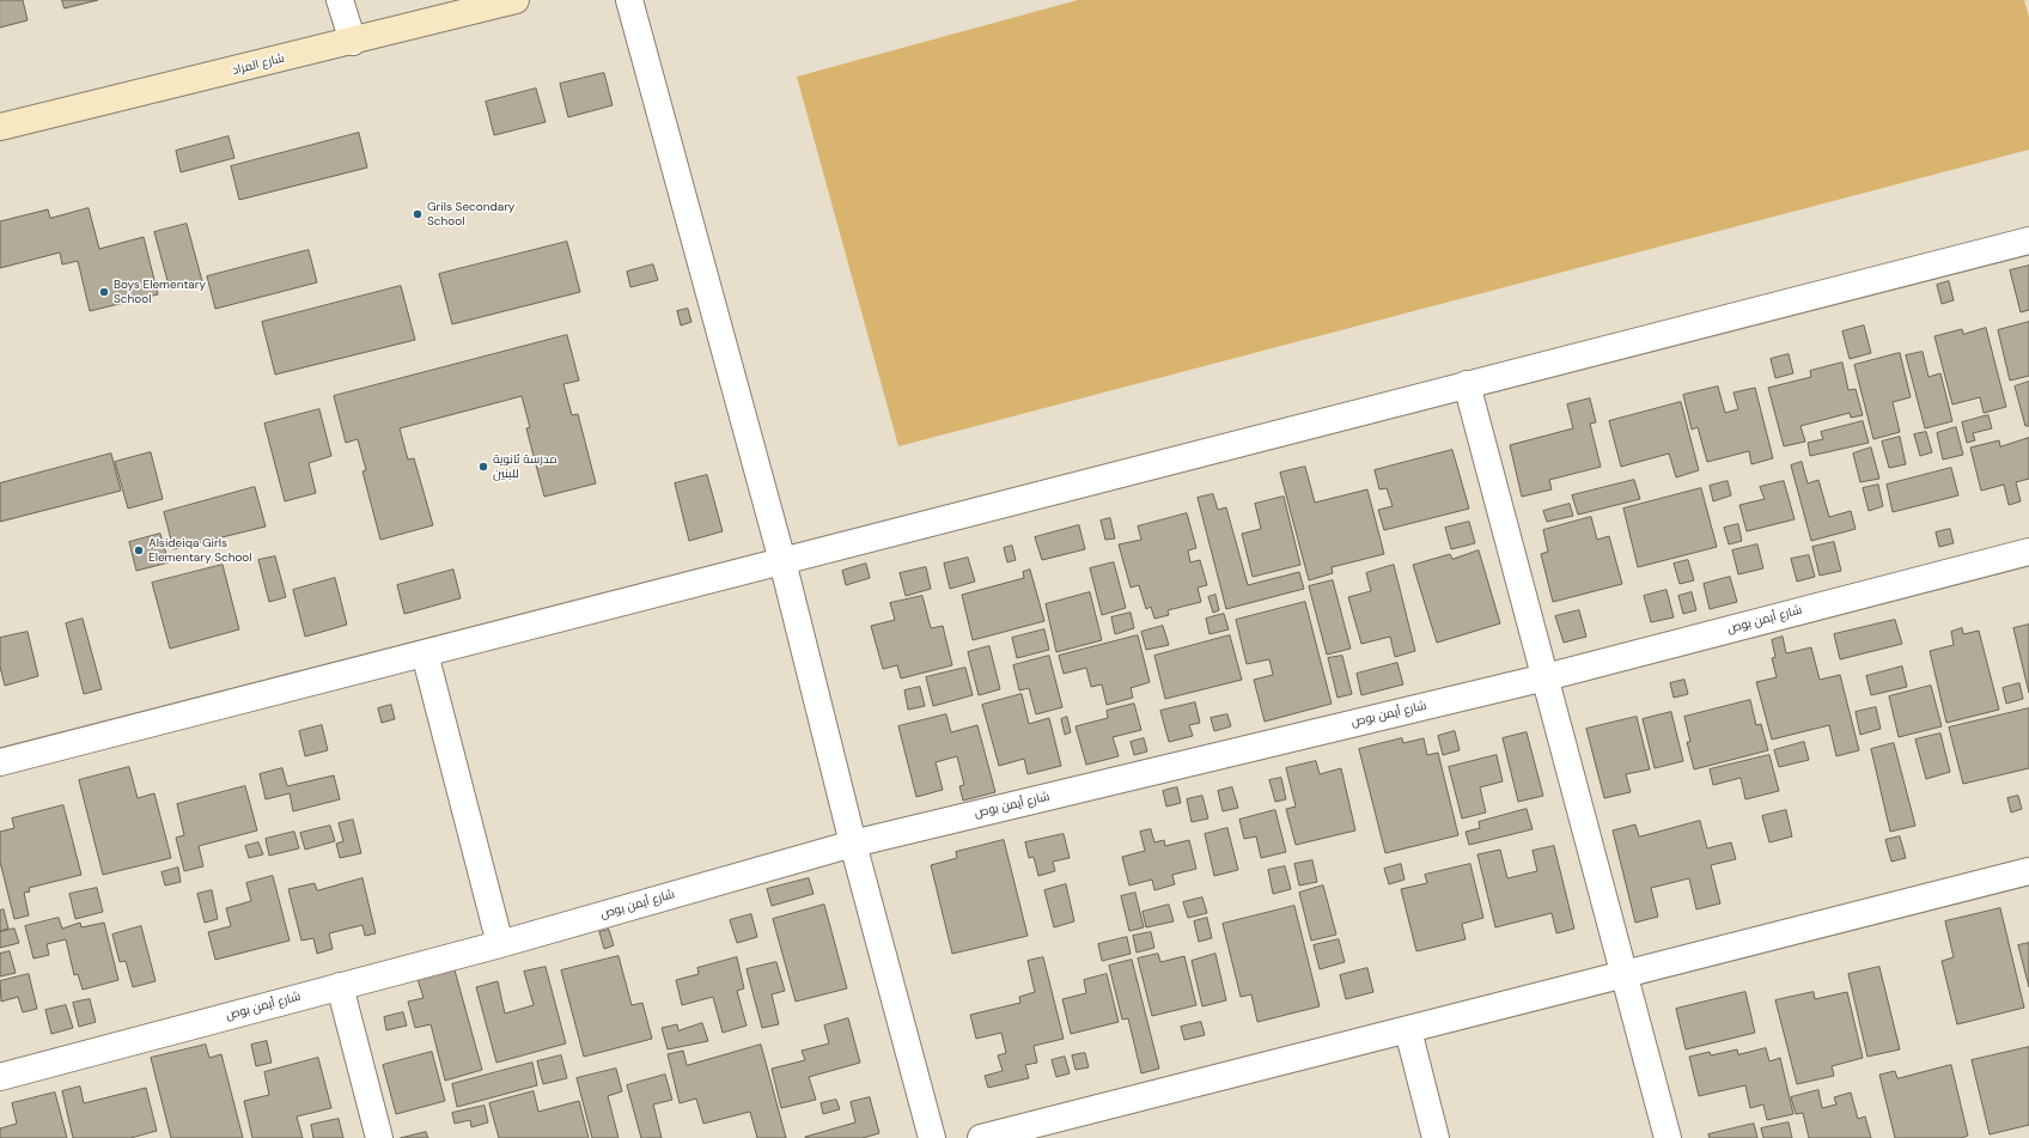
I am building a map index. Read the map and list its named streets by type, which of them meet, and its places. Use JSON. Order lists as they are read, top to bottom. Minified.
{"streets":{"street":["شارع المزاد","شارع أيمن بوص"]},"places":["Grils Secondary School","Boys Elementary School","مدرسة ثانوية للبنين","Alsideiqa Girls Elementary School"]}
